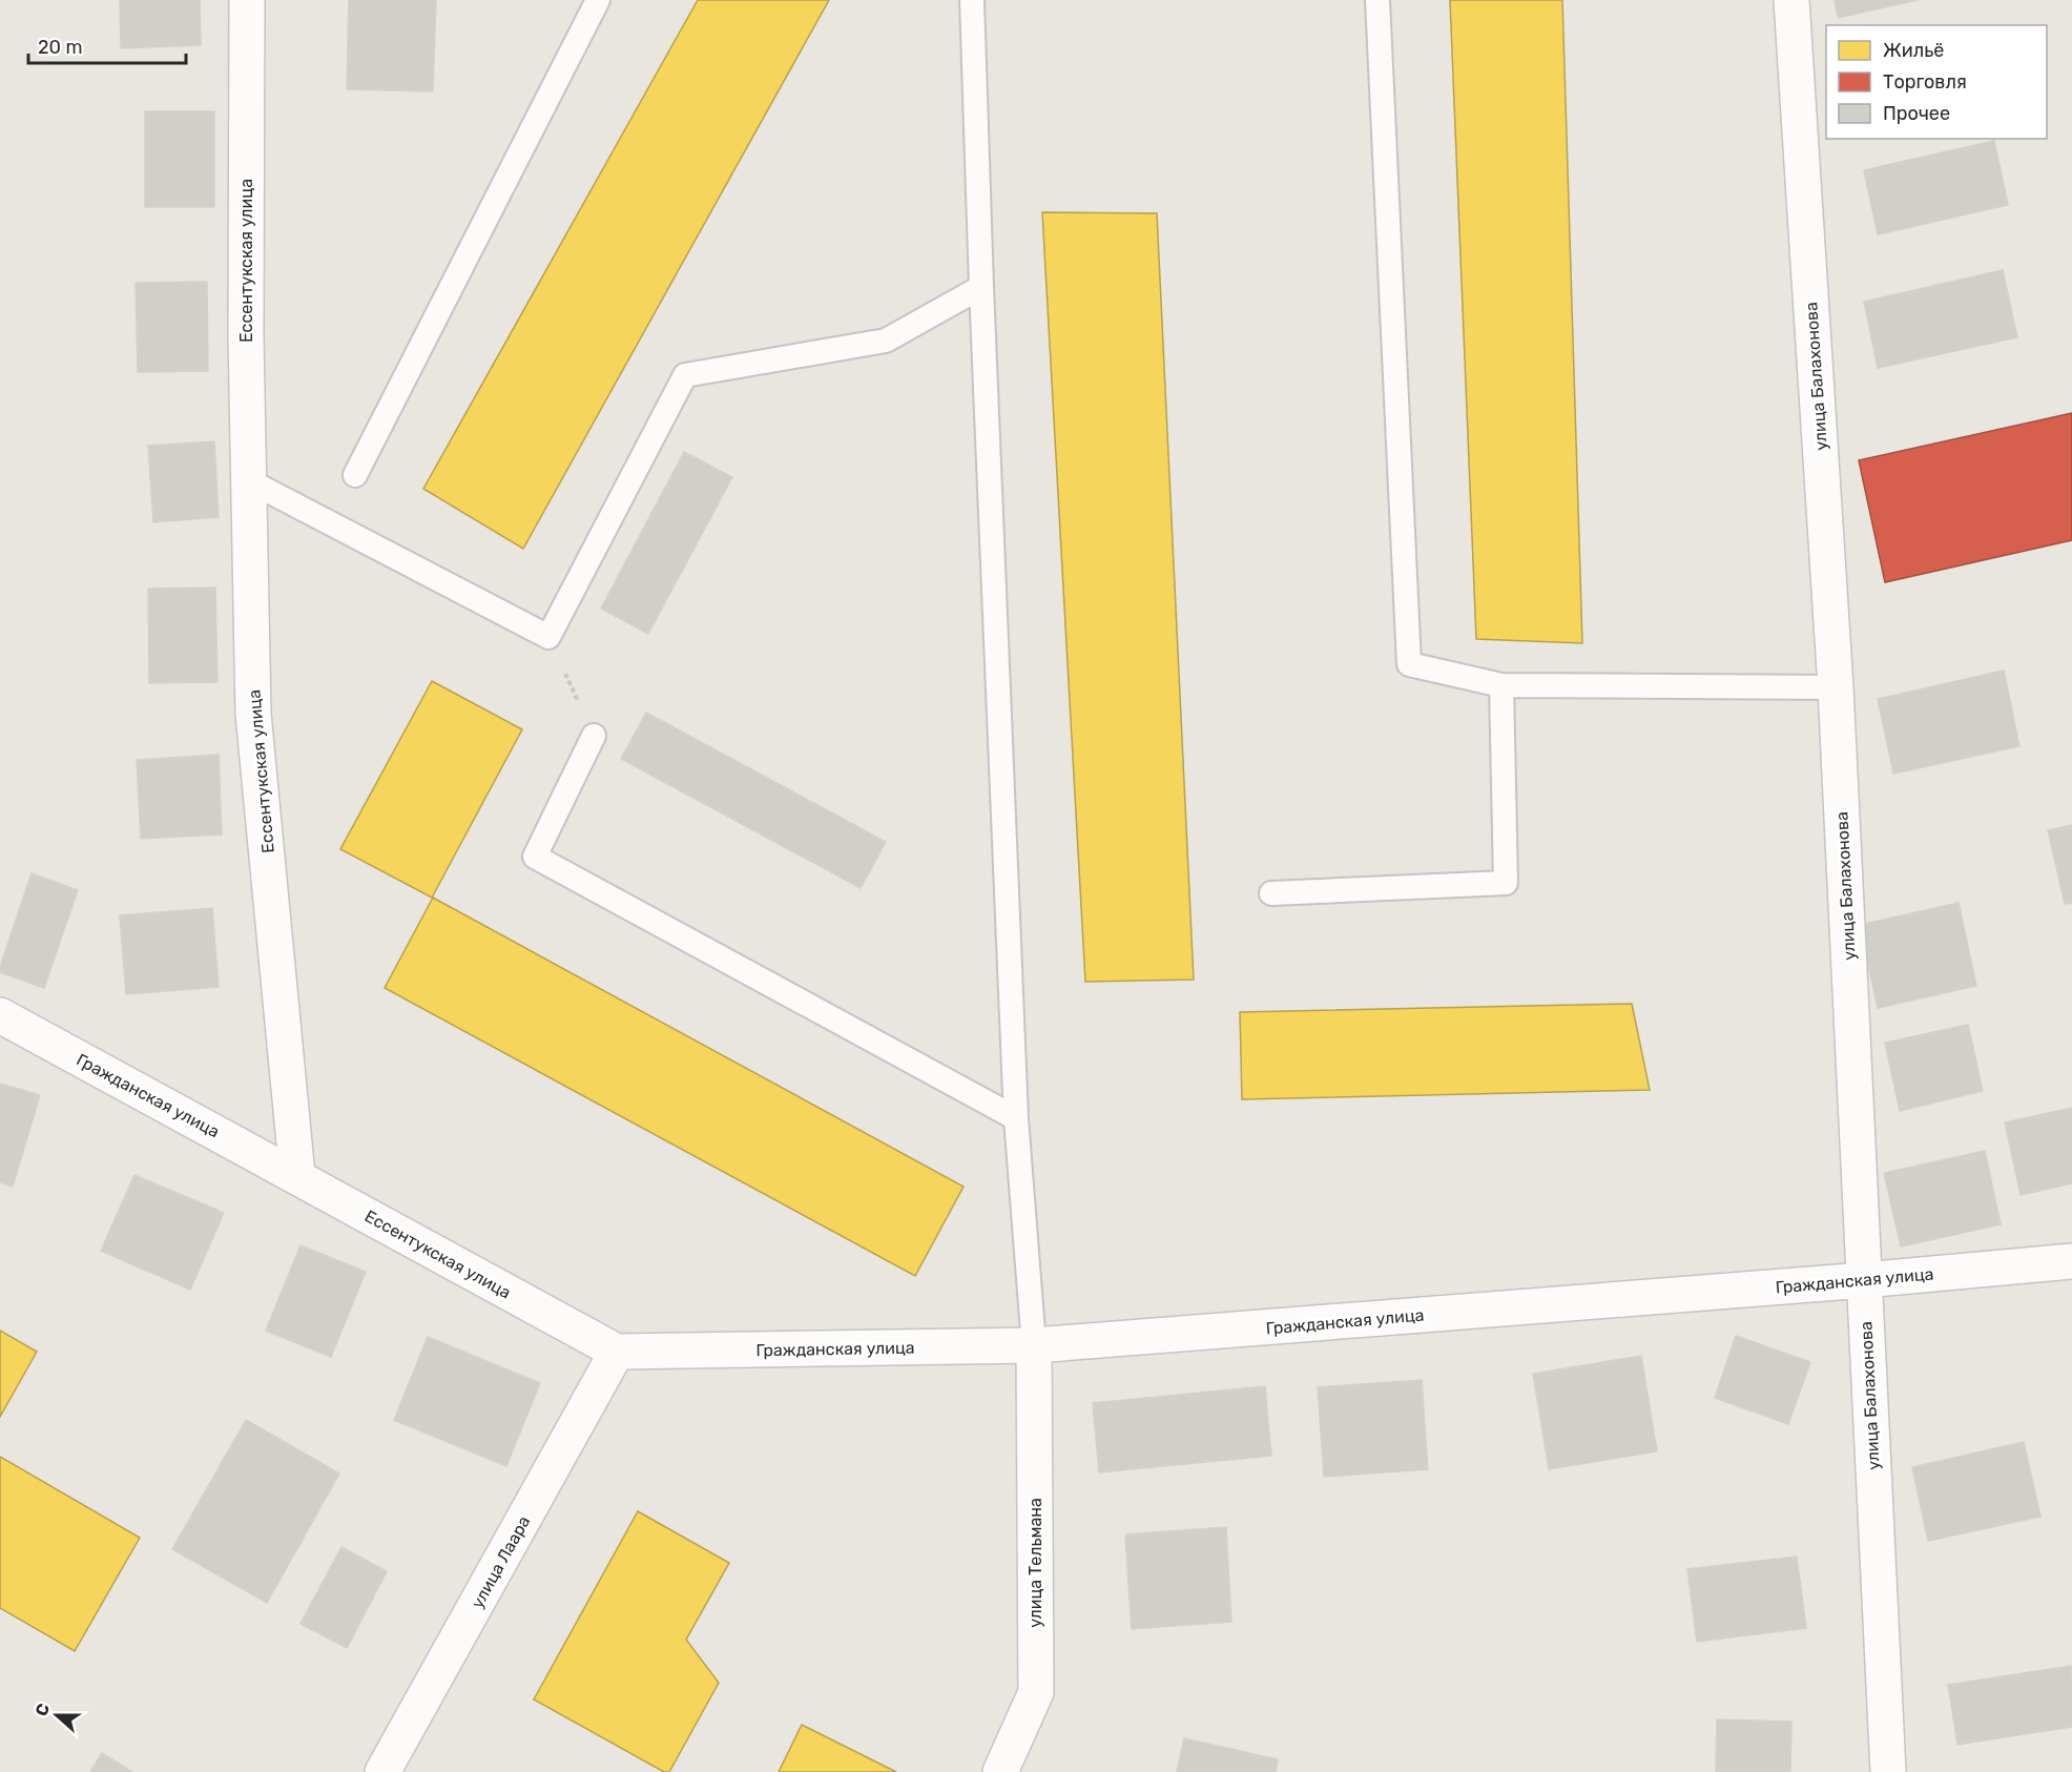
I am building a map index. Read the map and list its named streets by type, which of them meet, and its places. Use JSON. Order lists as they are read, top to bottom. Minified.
{"streets":{"street":["Ессентукская улица","улица Балахонова","Гражданская улица","улица Лаара","улица Тельмана"]},"crossings":[["Ессентукская улица","Гражданская улица"],["Ессентукская улица","улица Лаара"],["улица Балахонова","Гражданская улица"],["Гражданская улица","улица Лаара"],["Гражданская улица","улица Тельмана"]],"legend":["Жильё","Торговля","Прочее"],"scale_bar":"20 m","north":"left"}
